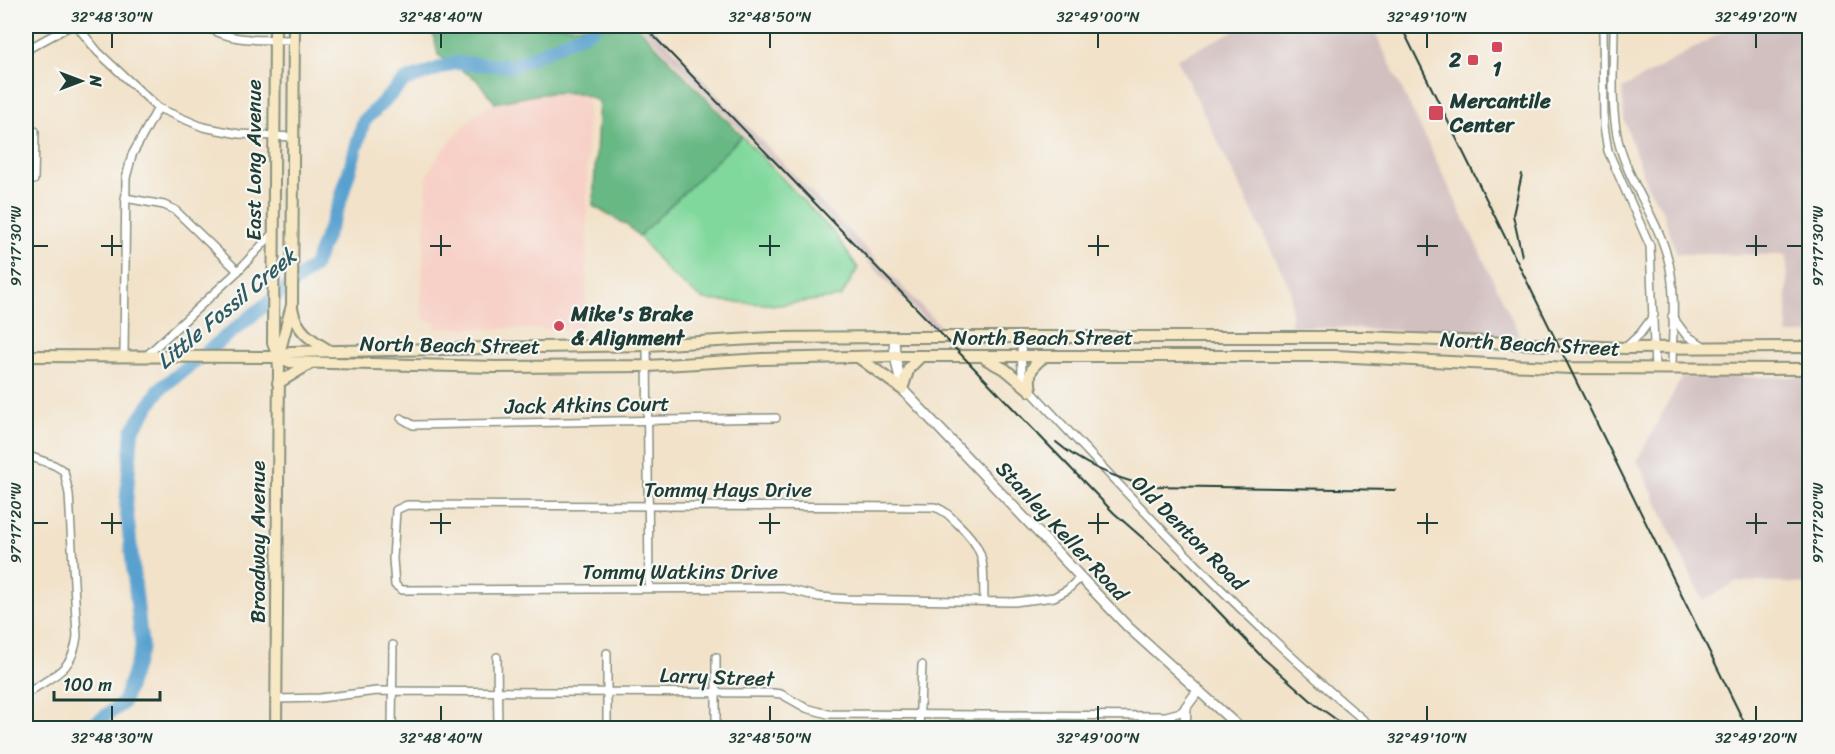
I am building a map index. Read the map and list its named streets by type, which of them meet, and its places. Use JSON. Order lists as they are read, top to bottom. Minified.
{"streets":{"main road":["East Long Avenue","North Beach Street","Broadway Avenue"],"street":["Jack Atkins Court","Tommy Hays Drive","Stanley Keller Road","Old Denton Road","Tommy Watkins Drive","Larry Street"]},"crossings":[["East Long Avenue","North Beach Street"],["East Long Avenue","Broadway Avenue"],["North Beach Street","Old Denton Road"],["North Beach Street","Broadway Avenue"],["Tommy Hays Drive","Tommy Watkins Drive"],["Stanley Keller Road","Tommy Watkins Drive"],["Broadway Avenue","Larry Street"]],"water":["Little Fossil Creek"],"places":{"transit":["1","2","Mercantile Center"],"other":["Mike's Brake & Alignment"]},"scale_bar":"100 m","north":"right","coordinates":["32°48'30\"N","32°48'40\"N","32°48'50\"N","32°49'00\"N","32°49'10\"N","32°49'20\"N","97°17'30\"W","97°17'20\"W"]}
